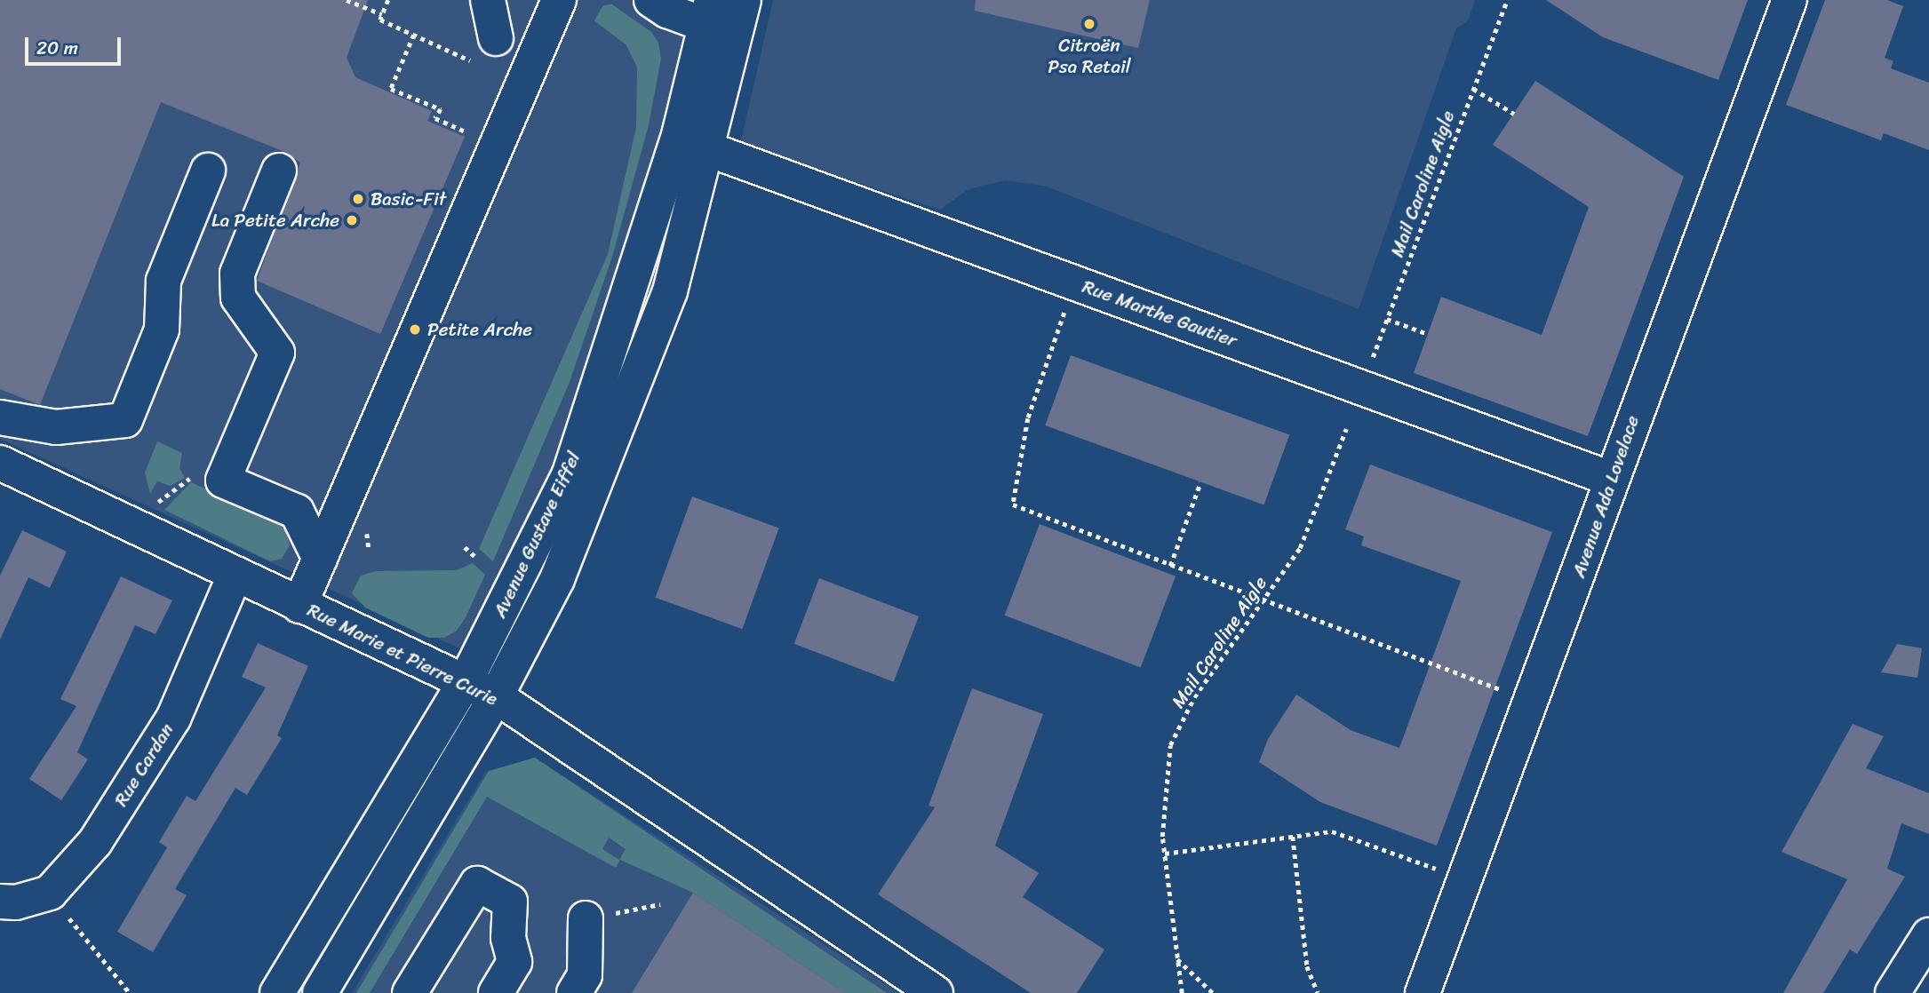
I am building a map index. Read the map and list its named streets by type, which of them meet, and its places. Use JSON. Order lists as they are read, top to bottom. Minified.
{"streets":{"street":["Rue Marthe Gautier","Avenue Ada Lovelace","Avenue Gustave Eiffel","Rue Marie et Pierre Curie","Rue Cardan"],"path":["Mail Caroline Aigle"]},"crossings":[["Rue Marthe Gautier","Avenue Ada Lovelace"],["Rue Marthe Gautier","Avenue Gustave Eiffel"],["Avenue Gustave Eiffel","Rue Marie et Pierre Curie"],["Rue Marie et Pierre Curie","Rue Cardan"]],"places":["Citroën Psa Retail","Basic-Fit","La Petite Arche","Petite Arche"],"scale_bar":"20 m"}
